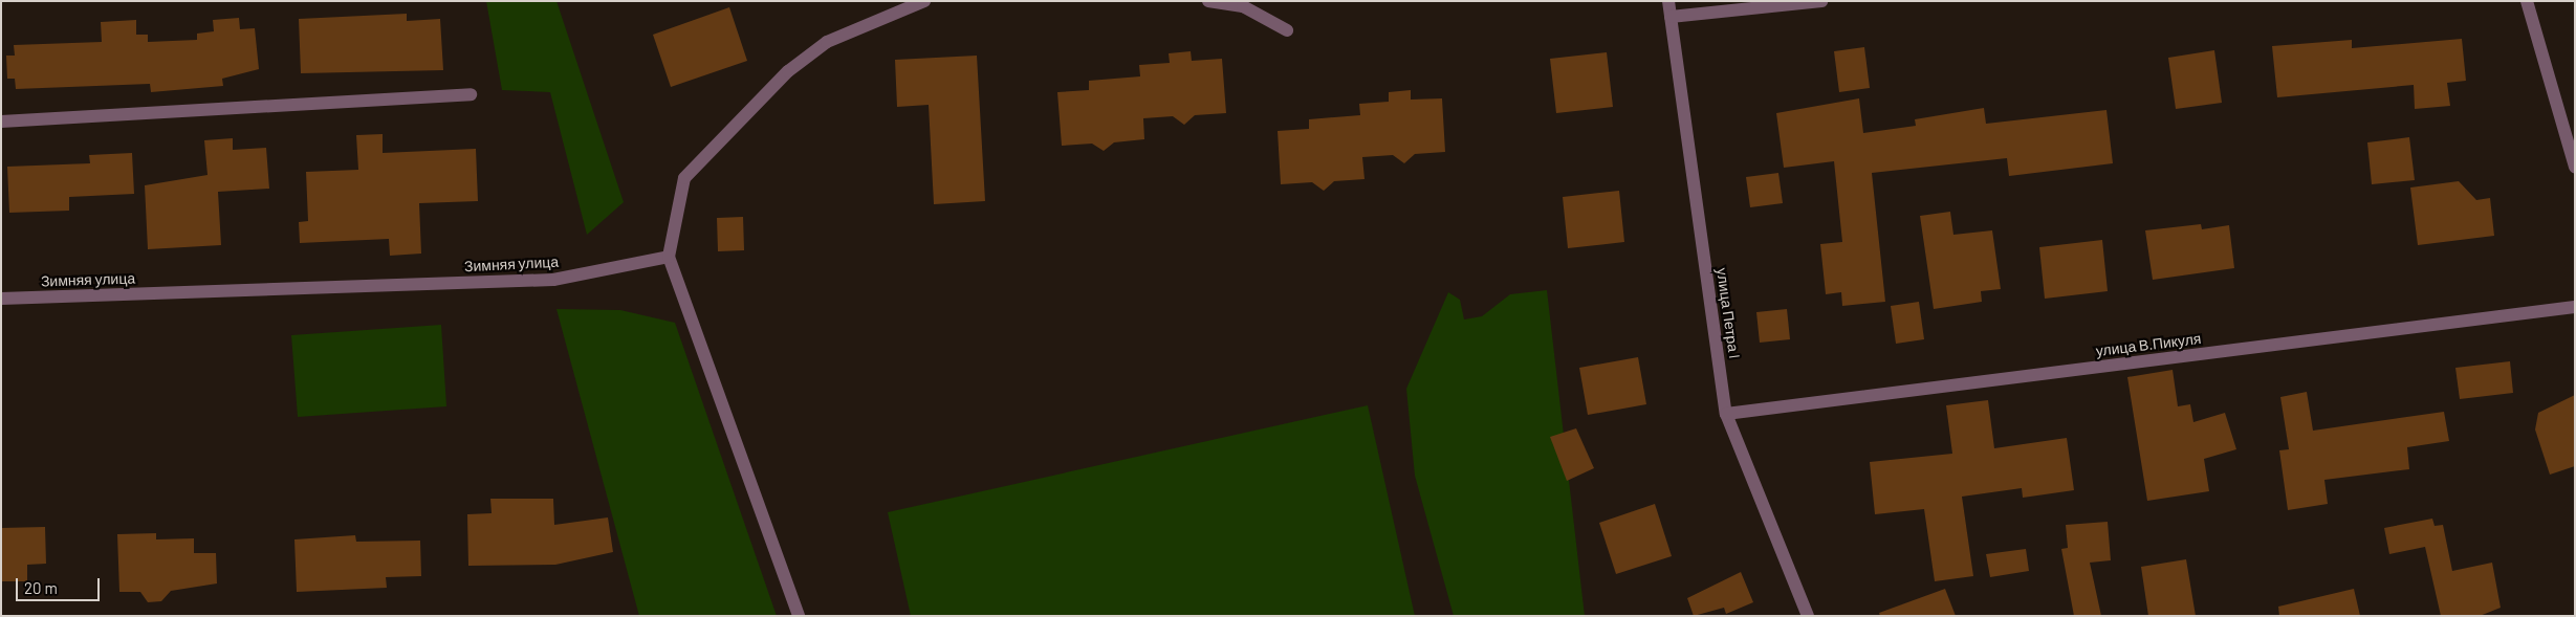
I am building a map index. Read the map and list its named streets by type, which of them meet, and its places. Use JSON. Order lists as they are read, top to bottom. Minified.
{"streets":{"street":["Зимняя улица","улица Петра I","улица В.Пикуля"]},"crossings":[["улица Петра I","улица В.Пикуля"]],"scale_bar":"20 m"}
